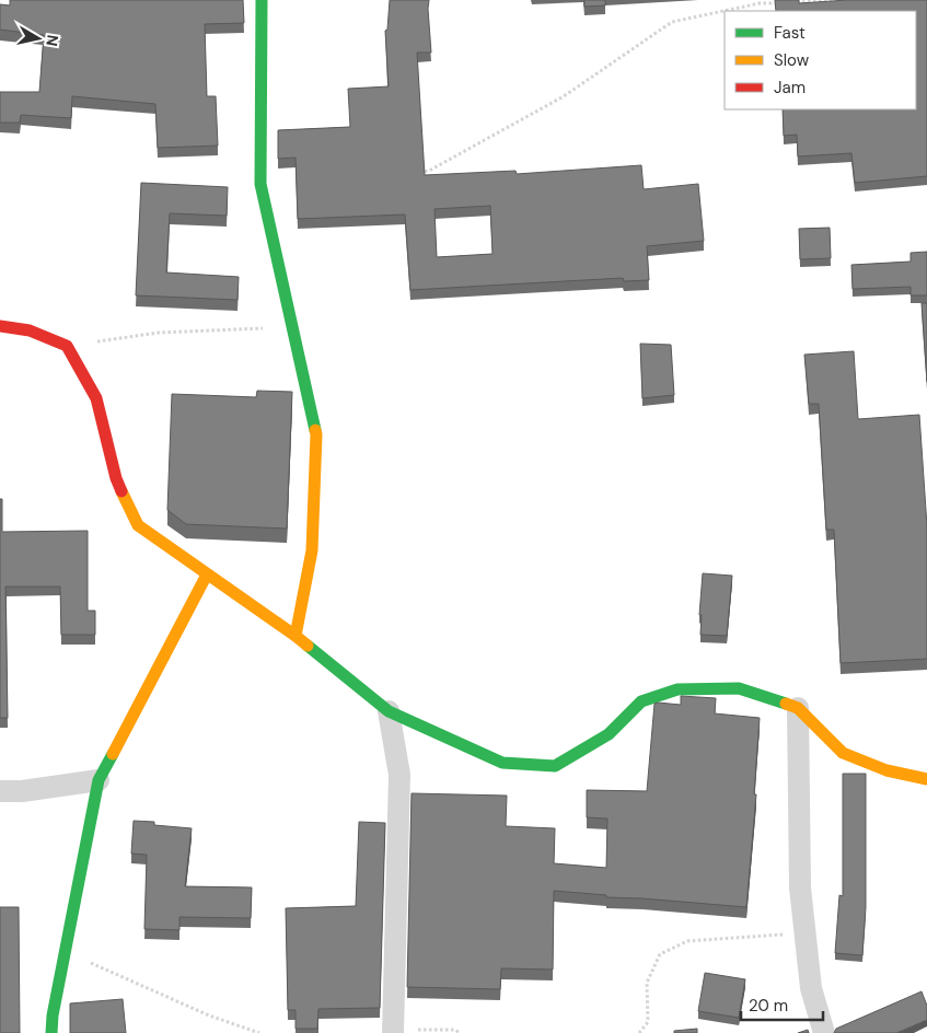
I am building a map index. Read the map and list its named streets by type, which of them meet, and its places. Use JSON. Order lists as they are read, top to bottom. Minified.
{"legend":["Fast","Slow","Jam"],"scale_bar":"20 m","north":"right"}
